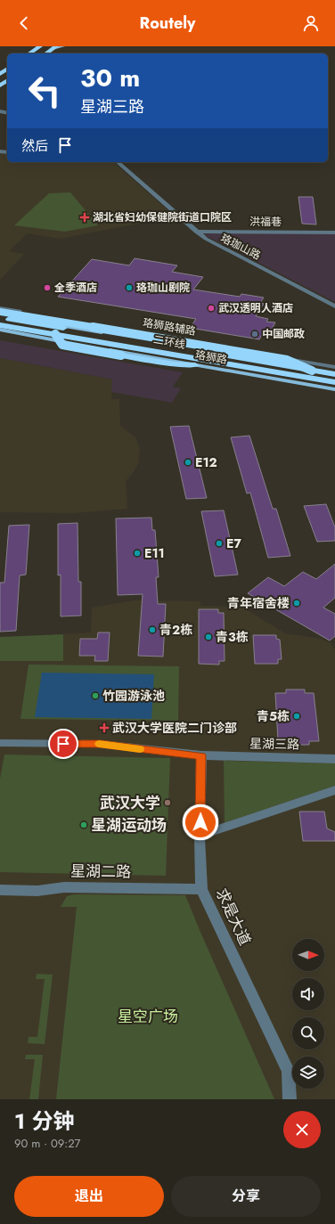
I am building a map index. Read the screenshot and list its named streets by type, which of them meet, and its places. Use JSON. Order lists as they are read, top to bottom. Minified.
{"streets":{"highway":["二环线"],"main road":["珞狮路"],"street":["洪福巷","珞珈山路","珞狮路辅路","星湖三路","星湖二路","求是大道"]},"crossings":[["洪福巷","珞珈山路"],["二环线","珞狮路"],["星湖三路","求是大道"],["星湖二路","求是大道"]],"parks":["星空广场"],"places":{"health":["湖北省妇幼保健院街道口院区","武汉大学医院二门诊部"],"other":["全季酒店","珞珈山剧院","武汉透明人酒店","中国邮政","E12","E7","E11","青年宿舍楼","青2栋","青3栋","竹园游泳池","青5栋","武汉大学","星湖运动场"]},"north":"right","page":{"header":"Routely","turn":["30 m","星湖三路"],"then":"然后","heading":["1 分钟","90 m · 09:27"],"buttons":["退出","分享"]}}
